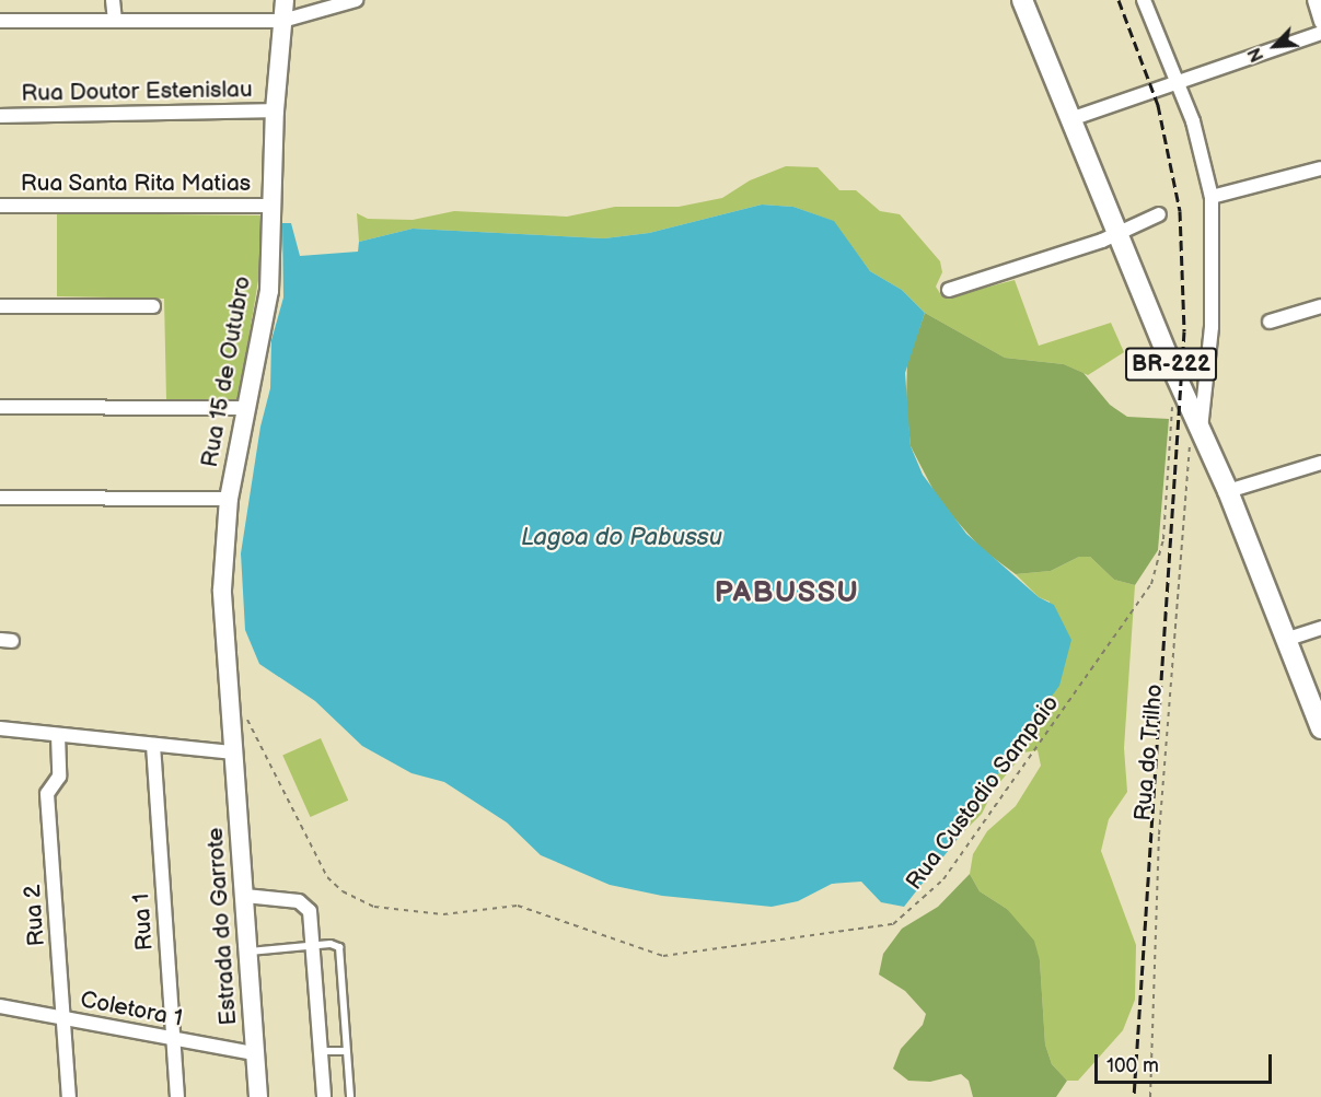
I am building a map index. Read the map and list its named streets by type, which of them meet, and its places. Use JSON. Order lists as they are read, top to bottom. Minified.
{"streets":{"main road":["BR-222","Rua 15 de Outubro","Estrada do Garrote"],"street":["Rua Doutor Estenislau","Rua Santa Rita Matias","Rua 2","Rua 1","Coletora 1"],"path":["Rua do Trilho","Rua Custodio Sampaio"]},"crossings":[["Rua Doutor Estenislau","Rua 15 de Outubro"],["Rua Santa Rita Matias","Rua 15 de Outubro"],["BR-222","Rua do Trilho"],["Rua 15 de Outubro","Estrada do Garrote"],["Rua 2","Coletora 1"],["Rua 1","Coletora 1"],["Estrada do Garrote","Coletora 1"]],"districts":["PABUSSU"],"water":["Lagoa do Pabussu"],"scale_bar":"100 m","north":"bottom left"}
